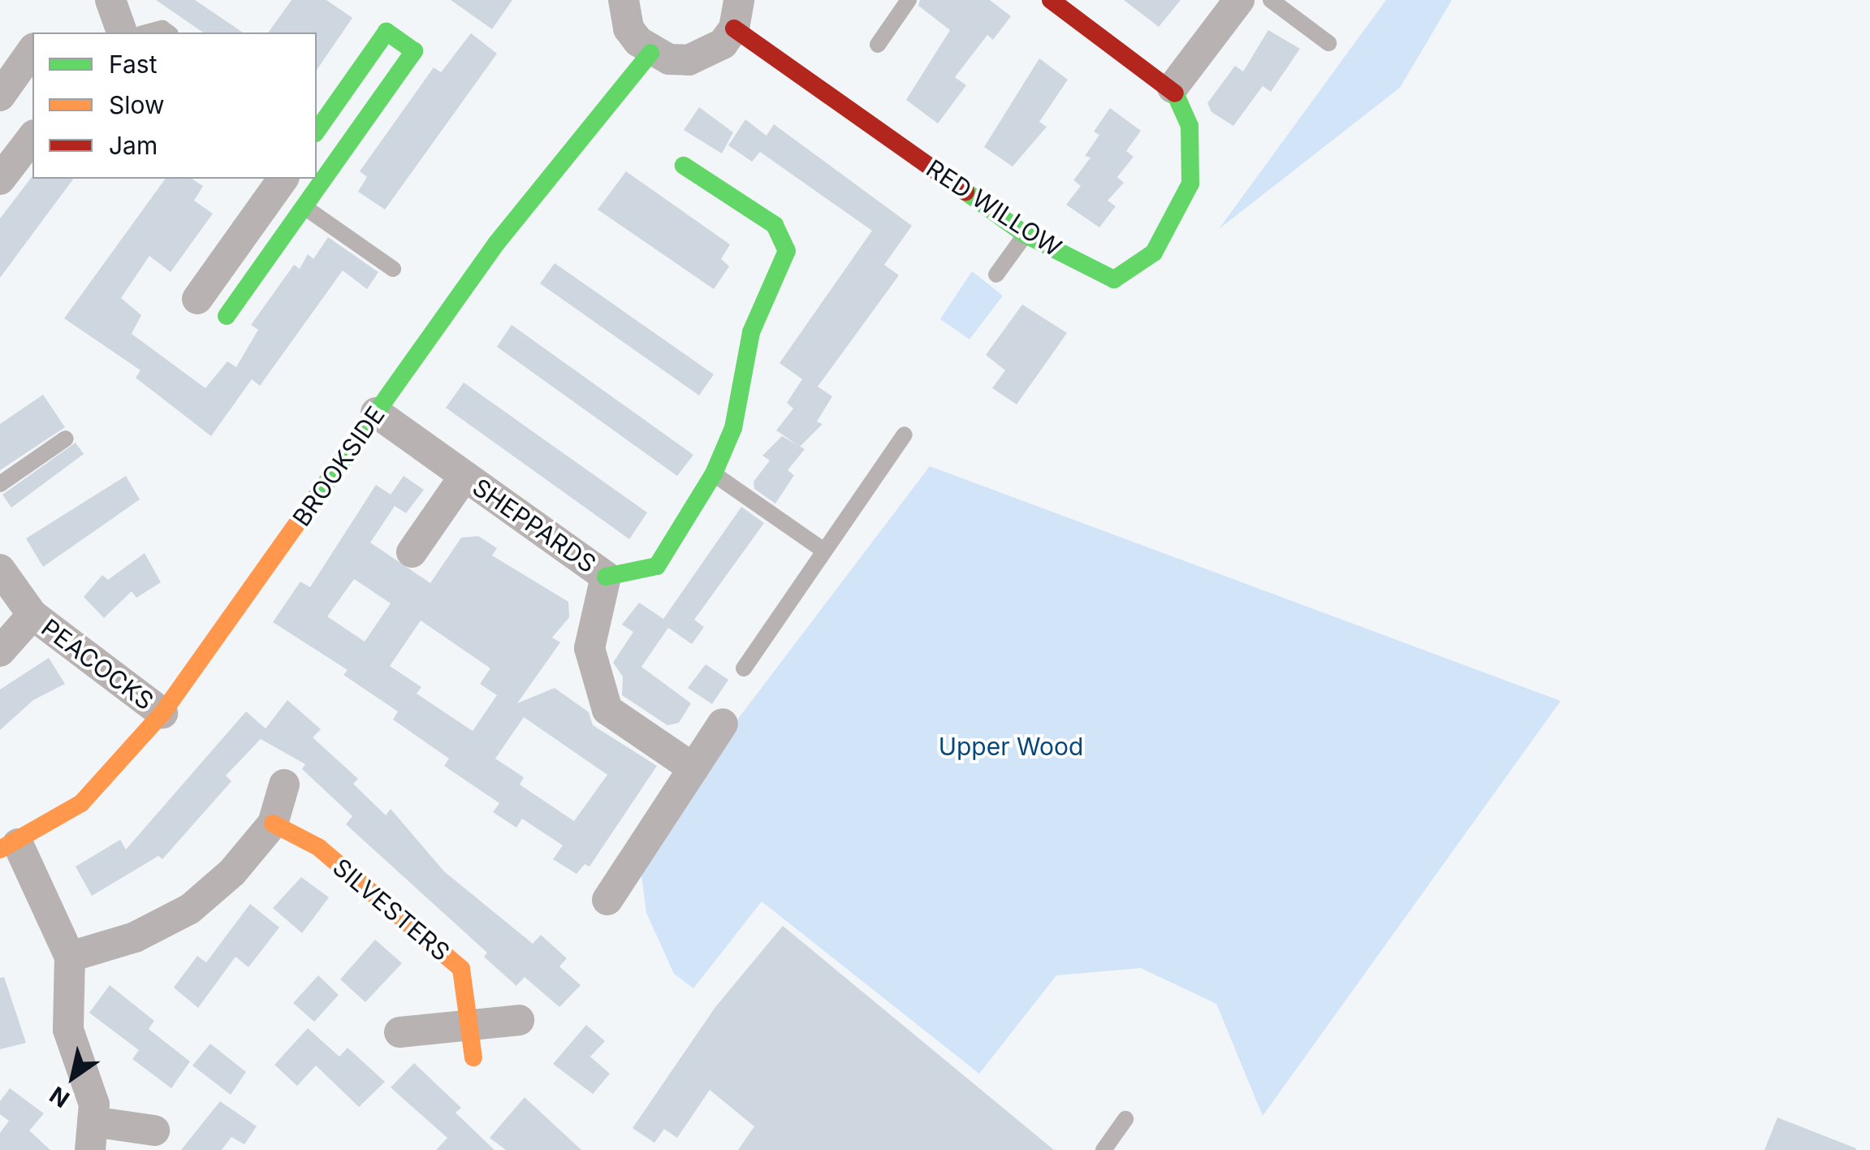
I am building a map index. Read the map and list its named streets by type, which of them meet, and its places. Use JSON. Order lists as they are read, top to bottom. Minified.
{"streets":{"street":["RED WILLOW","BROOKSIDE","SHEPPARDS","PEACOCKS","SILVESTERS"]},"crossings":[["BROOKSIDE","SHEPPARDS"],["BROOKSIDE","PEACOCKS"]],"parks":["Upper Wood"],"legend":["Fast","Slow","Jam"],"north":"bottom left"}
